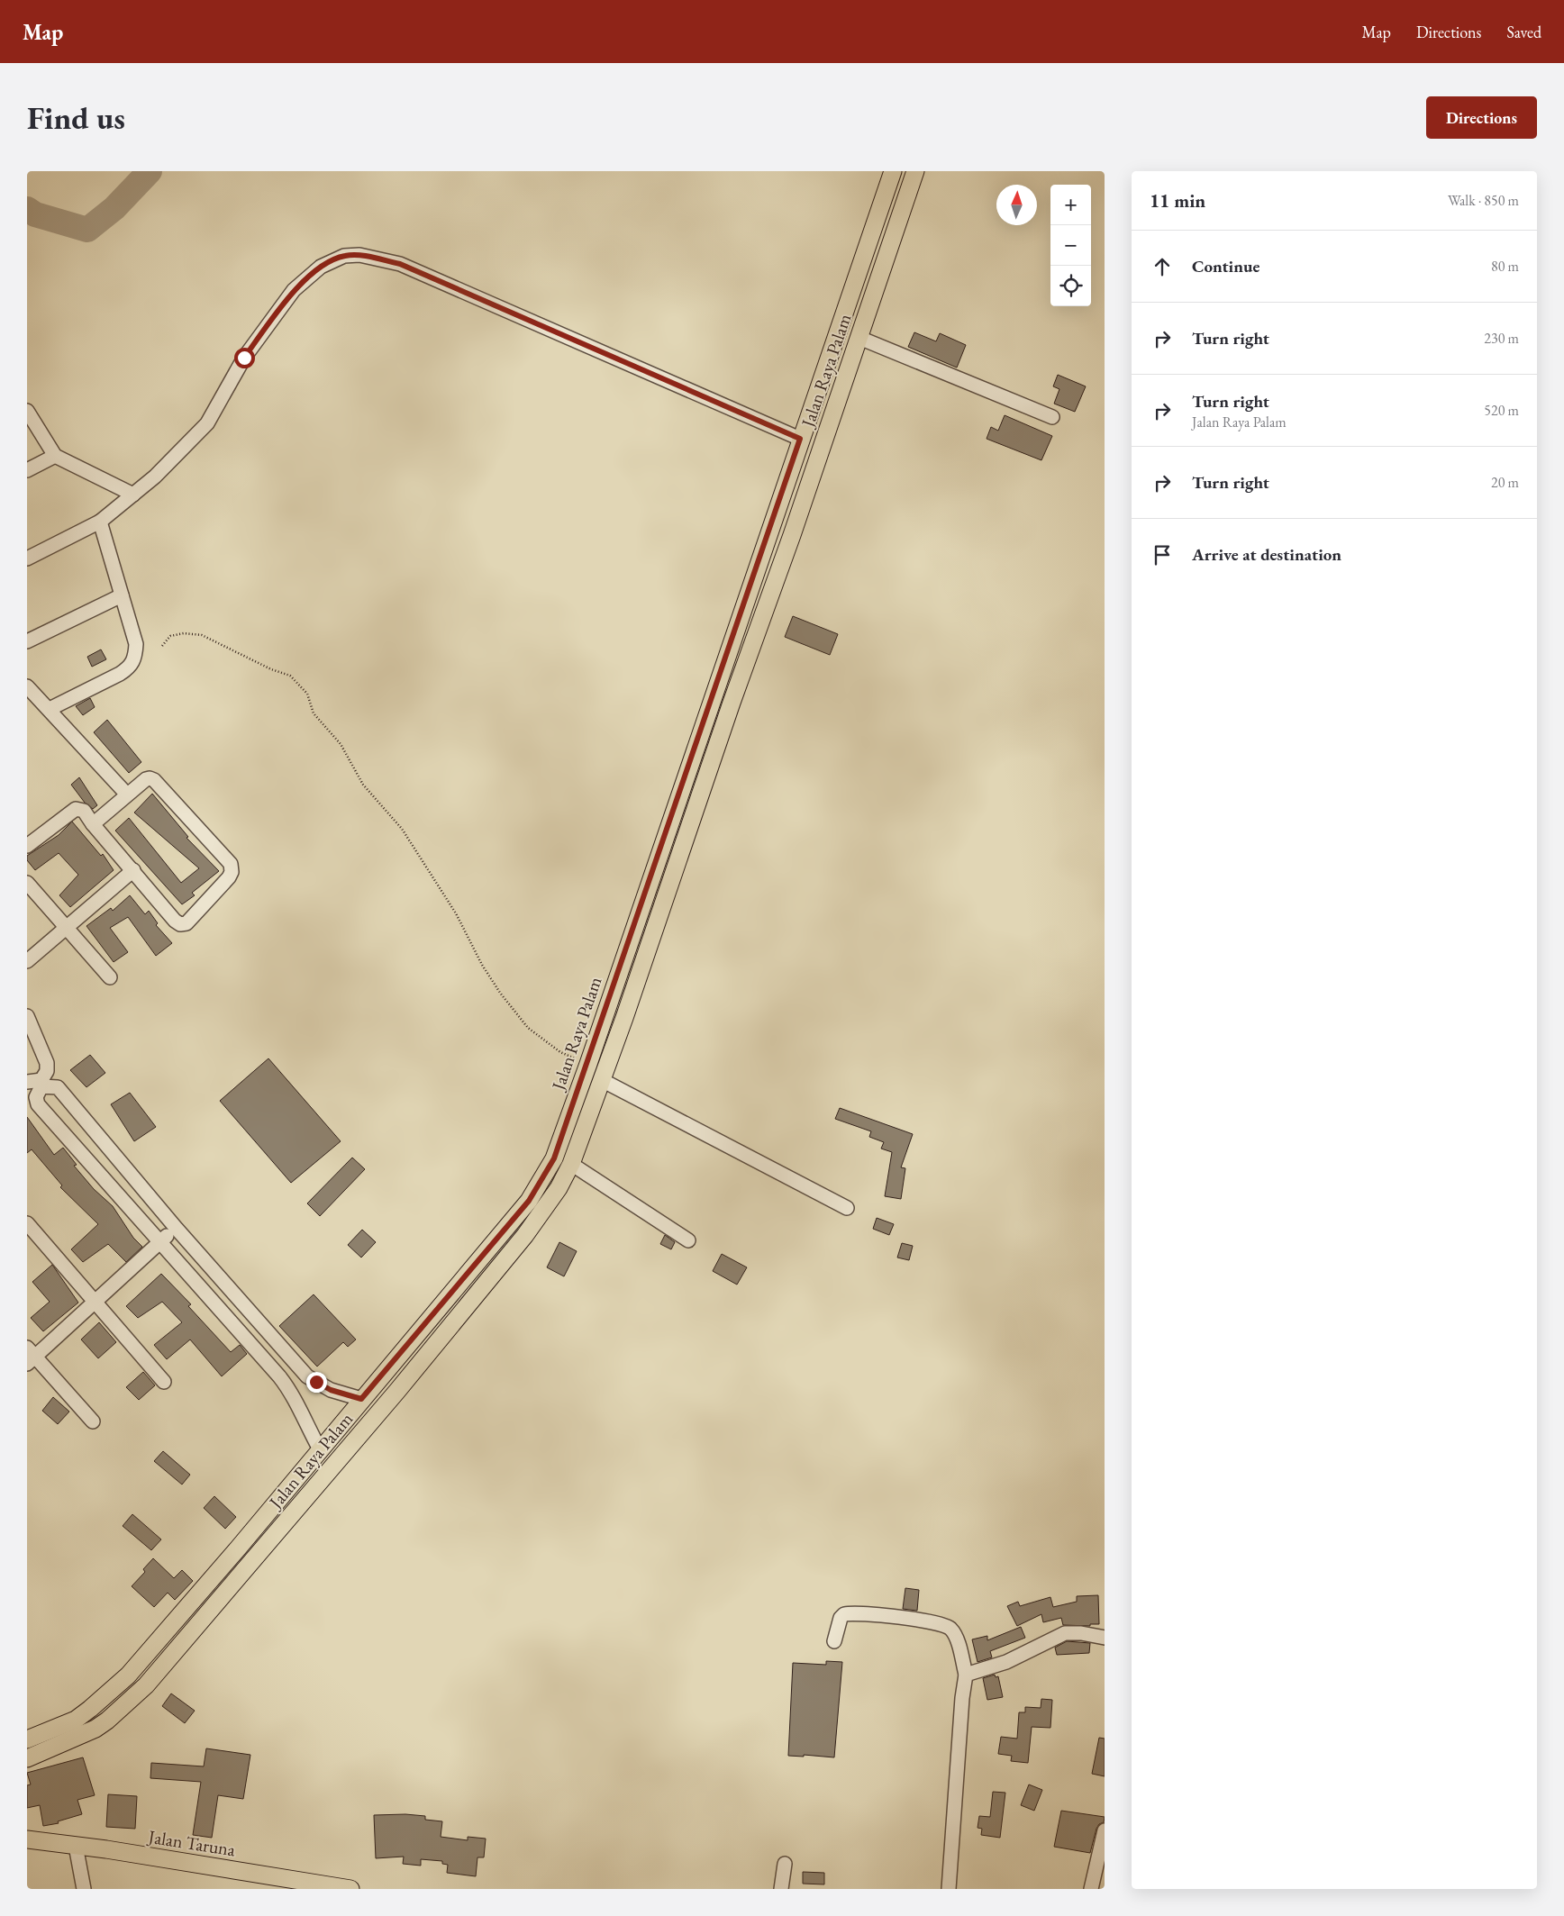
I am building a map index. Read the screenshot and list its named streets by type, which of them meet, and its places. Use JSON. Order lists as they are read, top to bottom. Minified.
{"streets":{"main road":["Jalan Raya Palam","Jalan Taruna"]},"north":"top","page":{"header":"Map","nav":["Map","Directions","Saved"],"buttons":"Directions","title":"Find us","heading":["11 min","Walk · 850 m"],"map_buttons":["+","−"],"list":[["Continue","80 m"],["Turn right","230 m"],["Turn right","Jalan Raya Palam","520 m"],["Turn right","20 m"],"Arrive at destination"]}}
